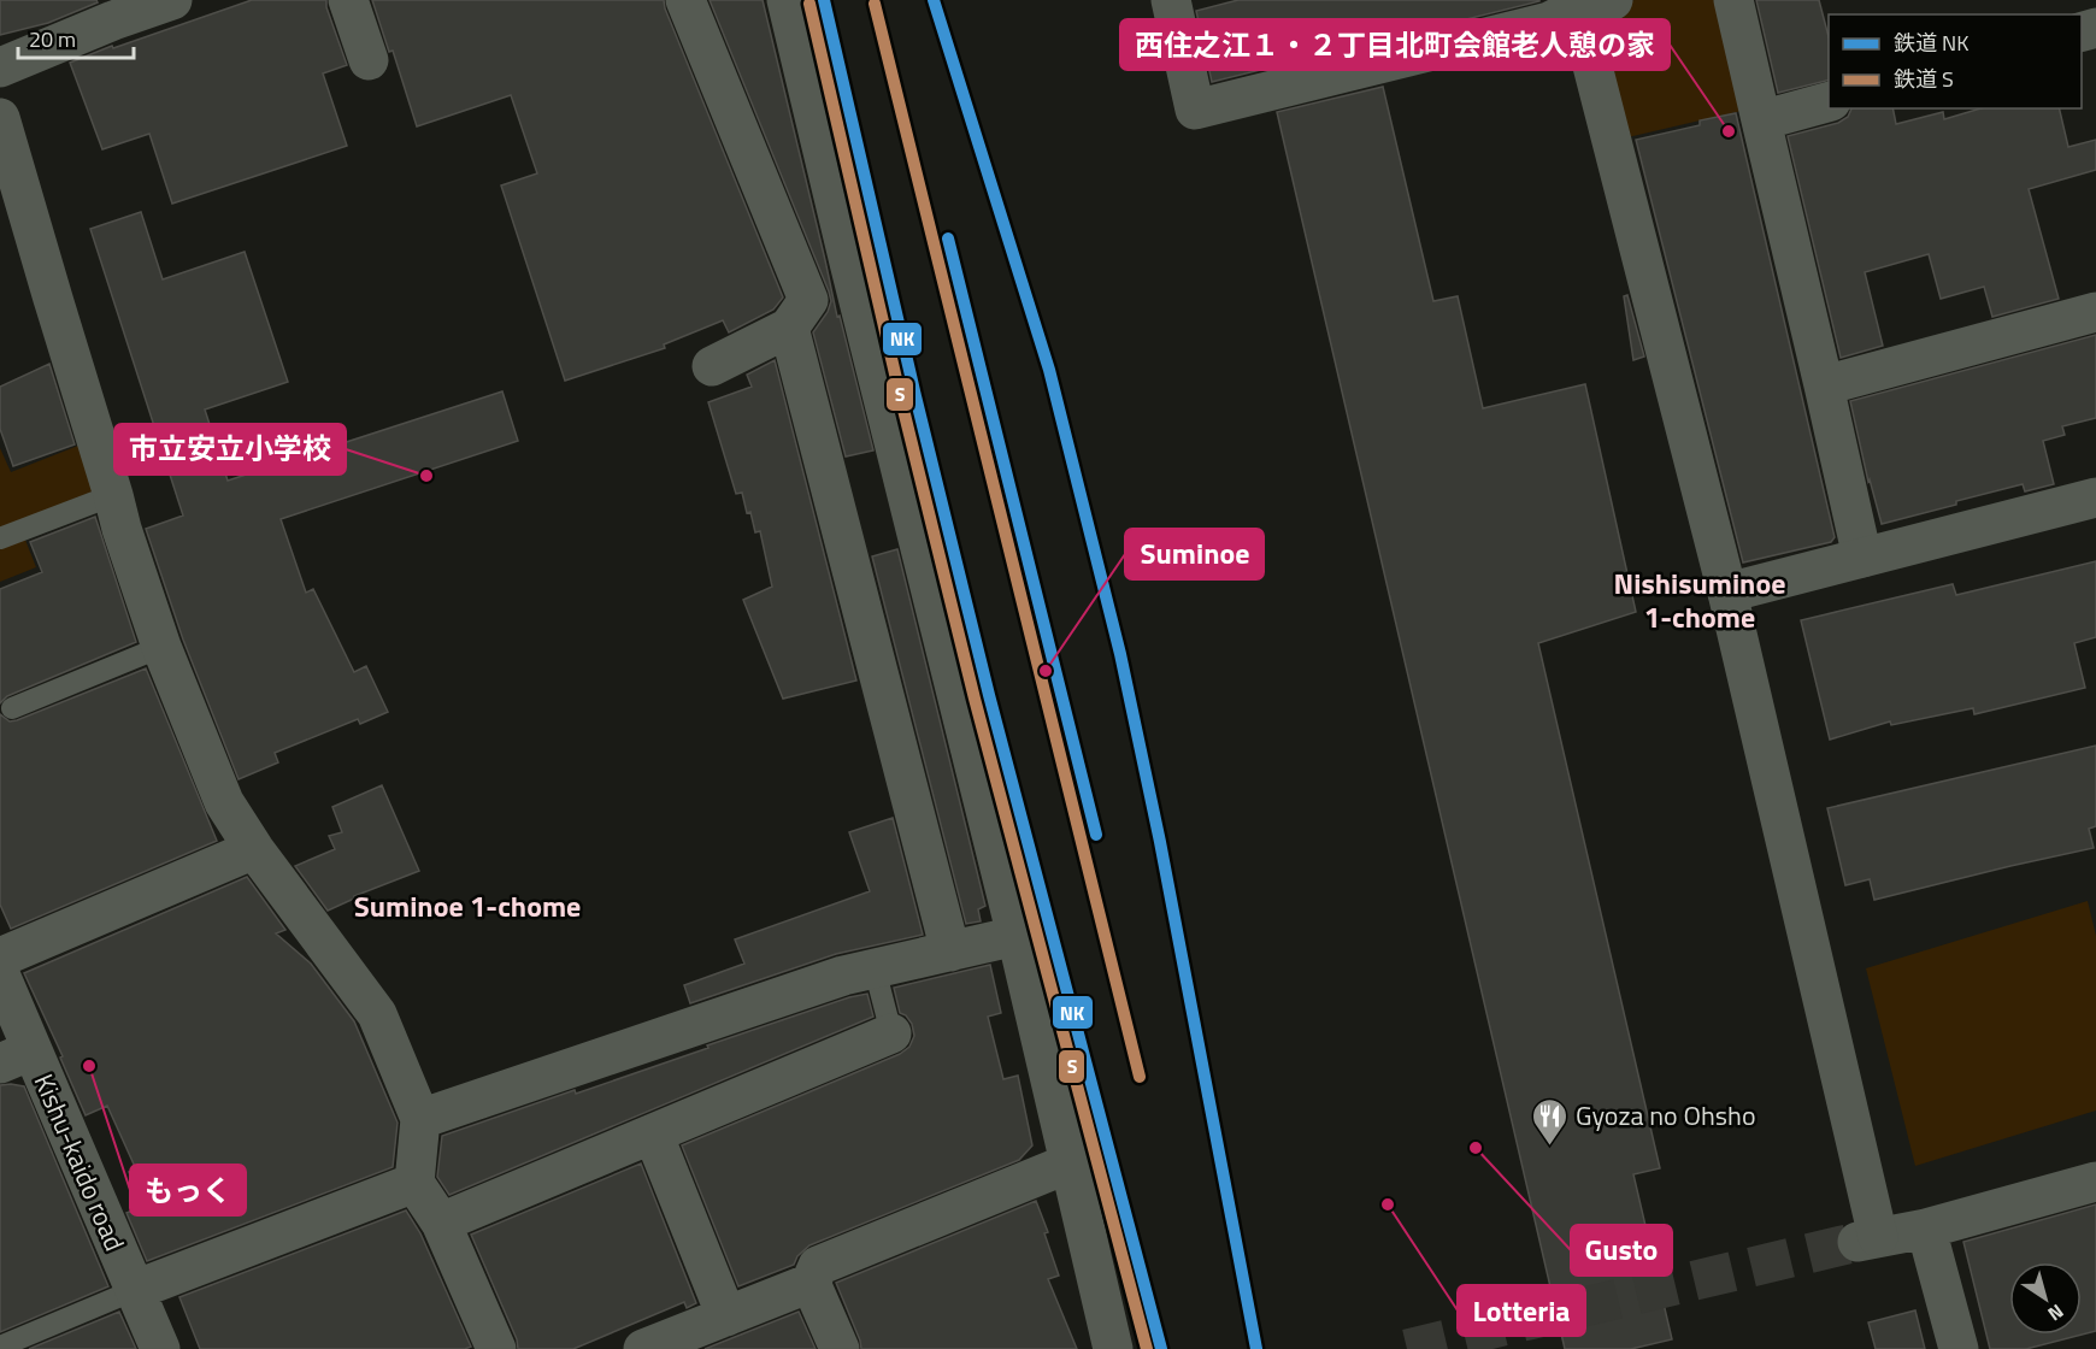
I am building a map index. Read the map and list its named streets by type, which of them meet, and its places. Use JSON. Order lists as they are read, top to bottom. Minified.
{"streets":{"street":["Kishu-kaido road"]},"districts":["Nishisuminoe 1-chome","Suminoe 1-chome"],"places":{"other":["西住之江１・２丁目北町会館老人憩の家","市立安立小学校","Suminoe","もっく","Gusto","Lotteria"],"restaurant":["Gyoza no Ohsho"]},"lines":["rail line NK","rail line S"],"legend":["鉄道 NK","鉄道 S"],"scale_bar":"20 m","north":"bottom right"}
